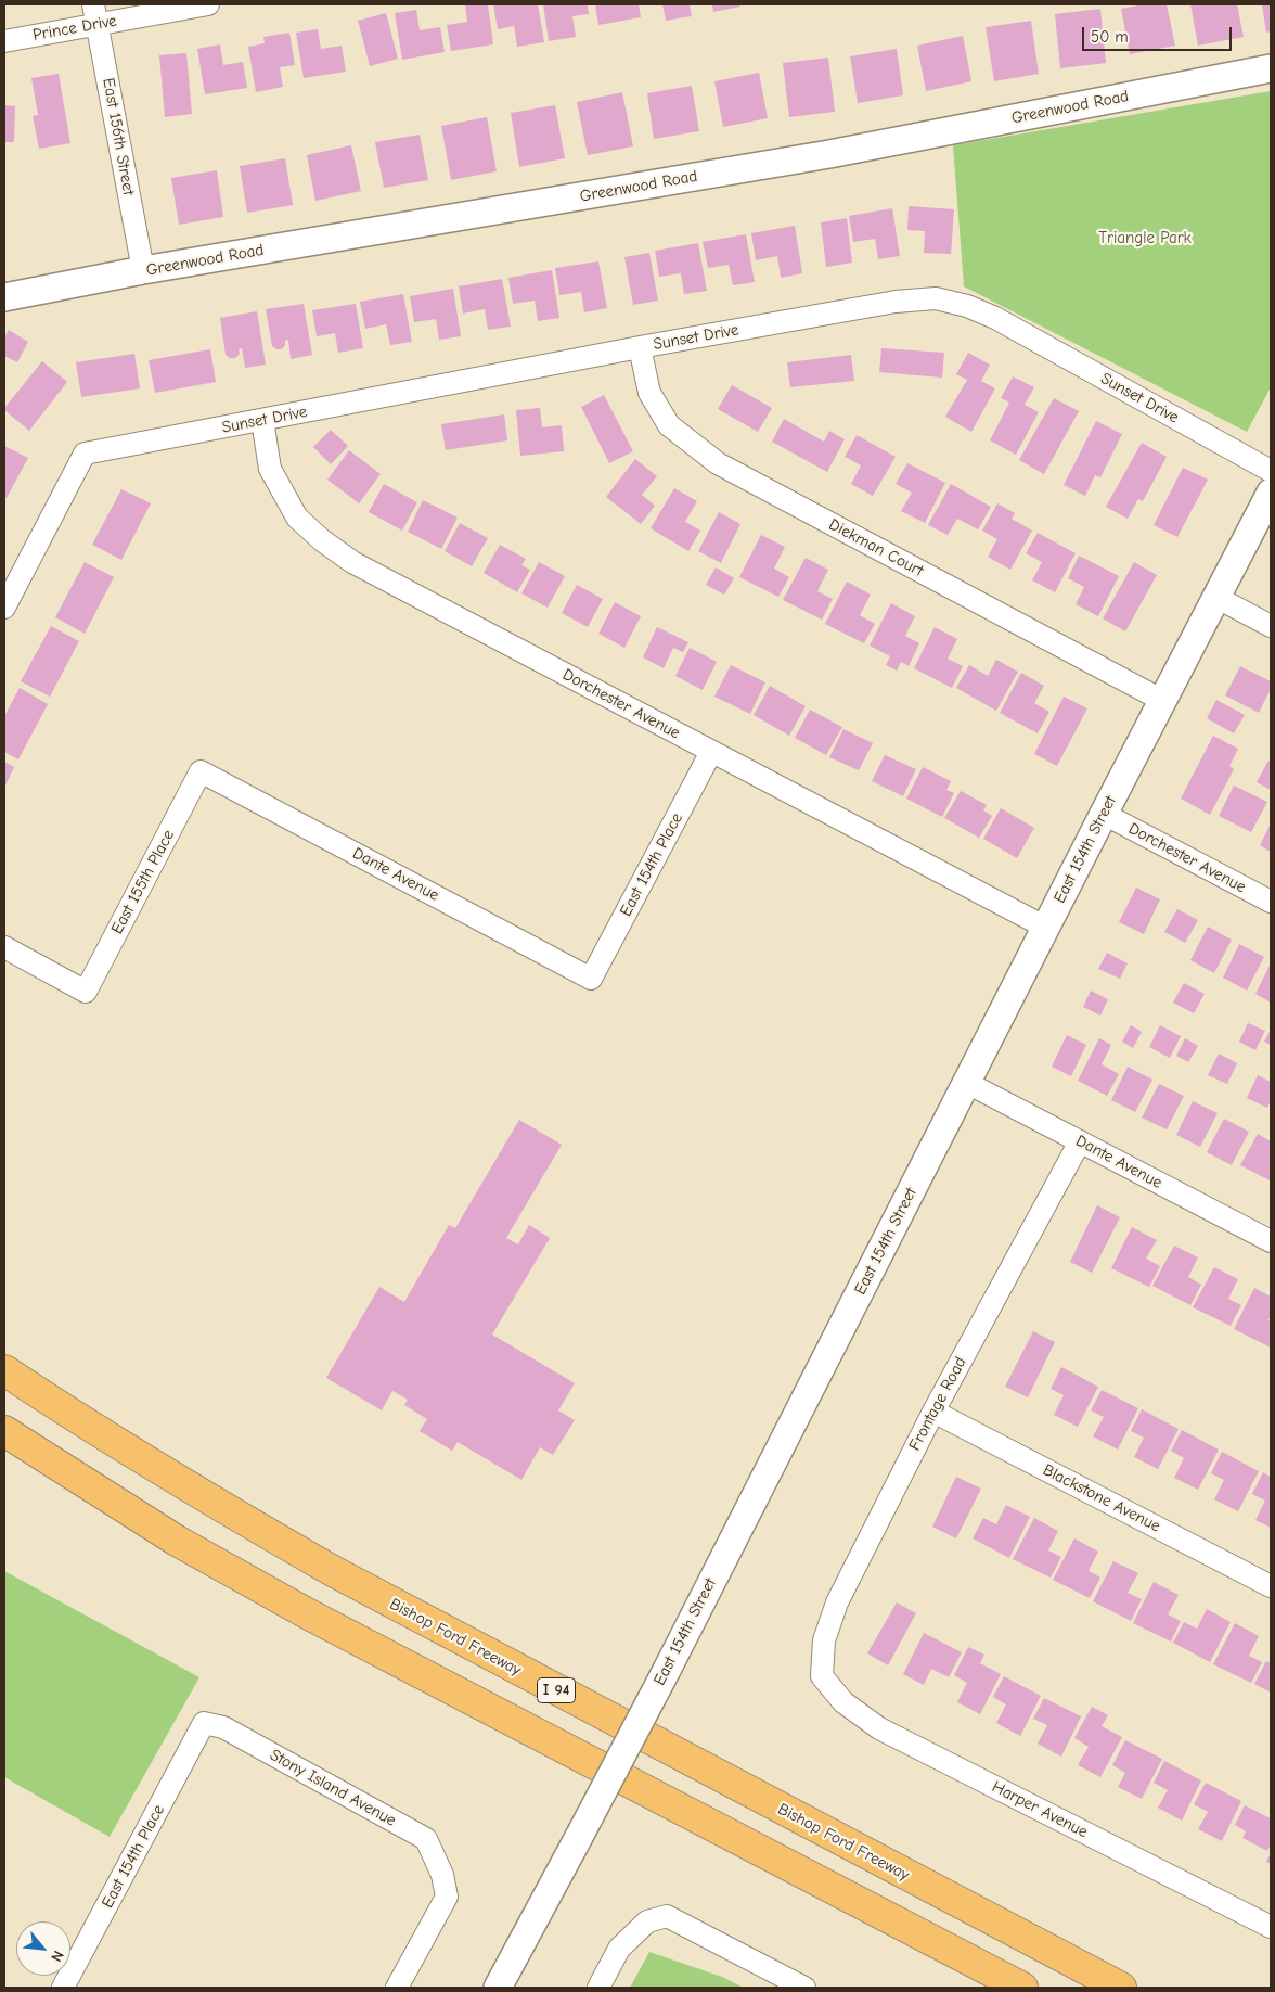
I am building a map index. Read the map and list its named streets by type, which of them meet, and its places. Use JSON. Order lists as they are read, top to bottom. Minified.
{"streets":{"highway":["Bishop Ford Freeway","I 94"],"street":["Prince Drive","Greenwood Road","East 156th Street","Sunset Drive","Diekman Court","Dorchester Avenue","East 154th Street","East 154th Place","Dante Avenue","East 155th Place","Frontage Road","Blackstone Avenue","Stony Island Avenue","Harper Avenue"]},"crossings":[["Prince Drive","East 156th Street"],["Greenwood Road","East 156th Street"],["Sunset Drive","Diekman Court"],["Sunset Drive","Dorchester Avenue"],["Diekman Court","East 154th Street"],["Dorchester Avenue","East 154th Street"],["Dorchester Avenue","East 154th Place"],["East 154th Street","Dante Avenue"],["East 154th Place","Dante Avenue"],["East 154th Place","Stony Island Avenue"],["Dante Avenue","East 155th Place"],["Dante Avenue","Frontage Road"],["Frontage Road","Blackstone Avenue"],["Frontage Road","Harper Avenue"]],"parks":["Triangle Park"],"scale_bar":"50 m","north":"bottom right"}
